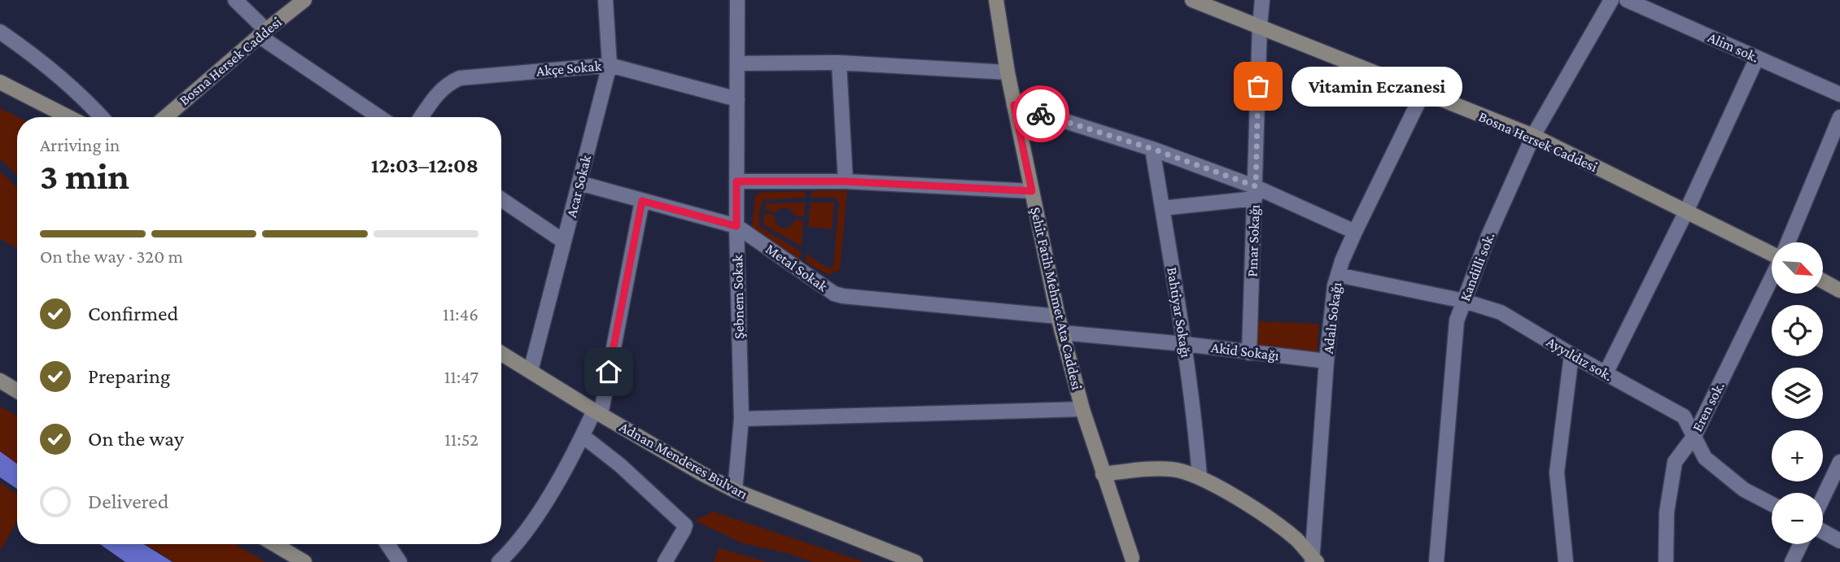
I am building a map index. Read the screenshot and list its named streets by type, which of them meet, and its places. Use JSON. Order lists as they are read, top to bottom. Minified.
{"streets":{"main road":["Bosna Hersek Caddesi","Şehit Fatih Mehmet Ata Caddesi","Adnan Menderes Bulvarı"],"street":["Alim sok.","Akçe Sokak","Acar Sokak","Pınar Sokağı","Kandilli sok.","Metal Sokak","Şebnem Sokak","Bahtiyar Sokağı","Adalı Sokağı","Akid Sokağı","Ayyıldız sok.","Eren sok."]},"crossings":[["Bosna Hersek Caddesi","Pınar Sokağı"],["Bosna Hersek Caddesi","Kandilli sok."],["Bosna Hersek Caddesi","Adalı Sokağı"],["Akçe Sokak","Acar Sokak"],["Akçe Sokak","Şebnem Sokak"],["Acar Sokak","Metal Sokak"],["Acar Sokak","Adnan Menderes Bulvarı"],["Pınar Sokağı","Akid Sokağı"],["Kandilli sok.","Ayyıldız sok."],["Metal Sokak","Şebnem Sokak"],["Metal Sokak","Şehit Fatih Mehmet Ata Caddesi"],["Şebnem Sokak","Adnan Menderes Bulvarı"],["Şehit Fatih Mehmet Ata Caddesi","Akid Sokağı"],["Bahtiyar Sokağı","Akid Sokağı"],["Adalı Sokağı","Akid Sokağı"],["Adalı Sokağı","Ayyıldız sok."],["Ayyıldız sok.","Eren sok."]],"places":["Vitamin Eczanesi"],"north":"bottom right","page":{"bubble":"Vitamin Eczanesi","heading":["3 min","Arriving in","12:03–12:08"],"bar":"On the way · 320 m","map_buttons":["+","−"],"list":[["Confirmed","11:46"],["Preparing","11:47"],["On the way","11:52"],"Delivered"]}}
